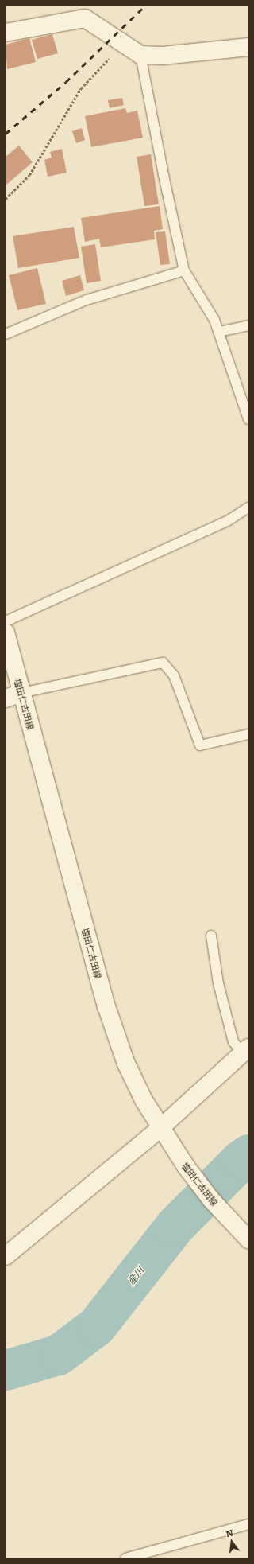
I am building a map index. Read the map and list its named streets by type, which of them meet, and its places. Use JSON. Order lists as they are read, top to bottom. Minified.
{"streets":{"main road":["塩田仁古田線"]},"water":["産川"],"north":"top"}
